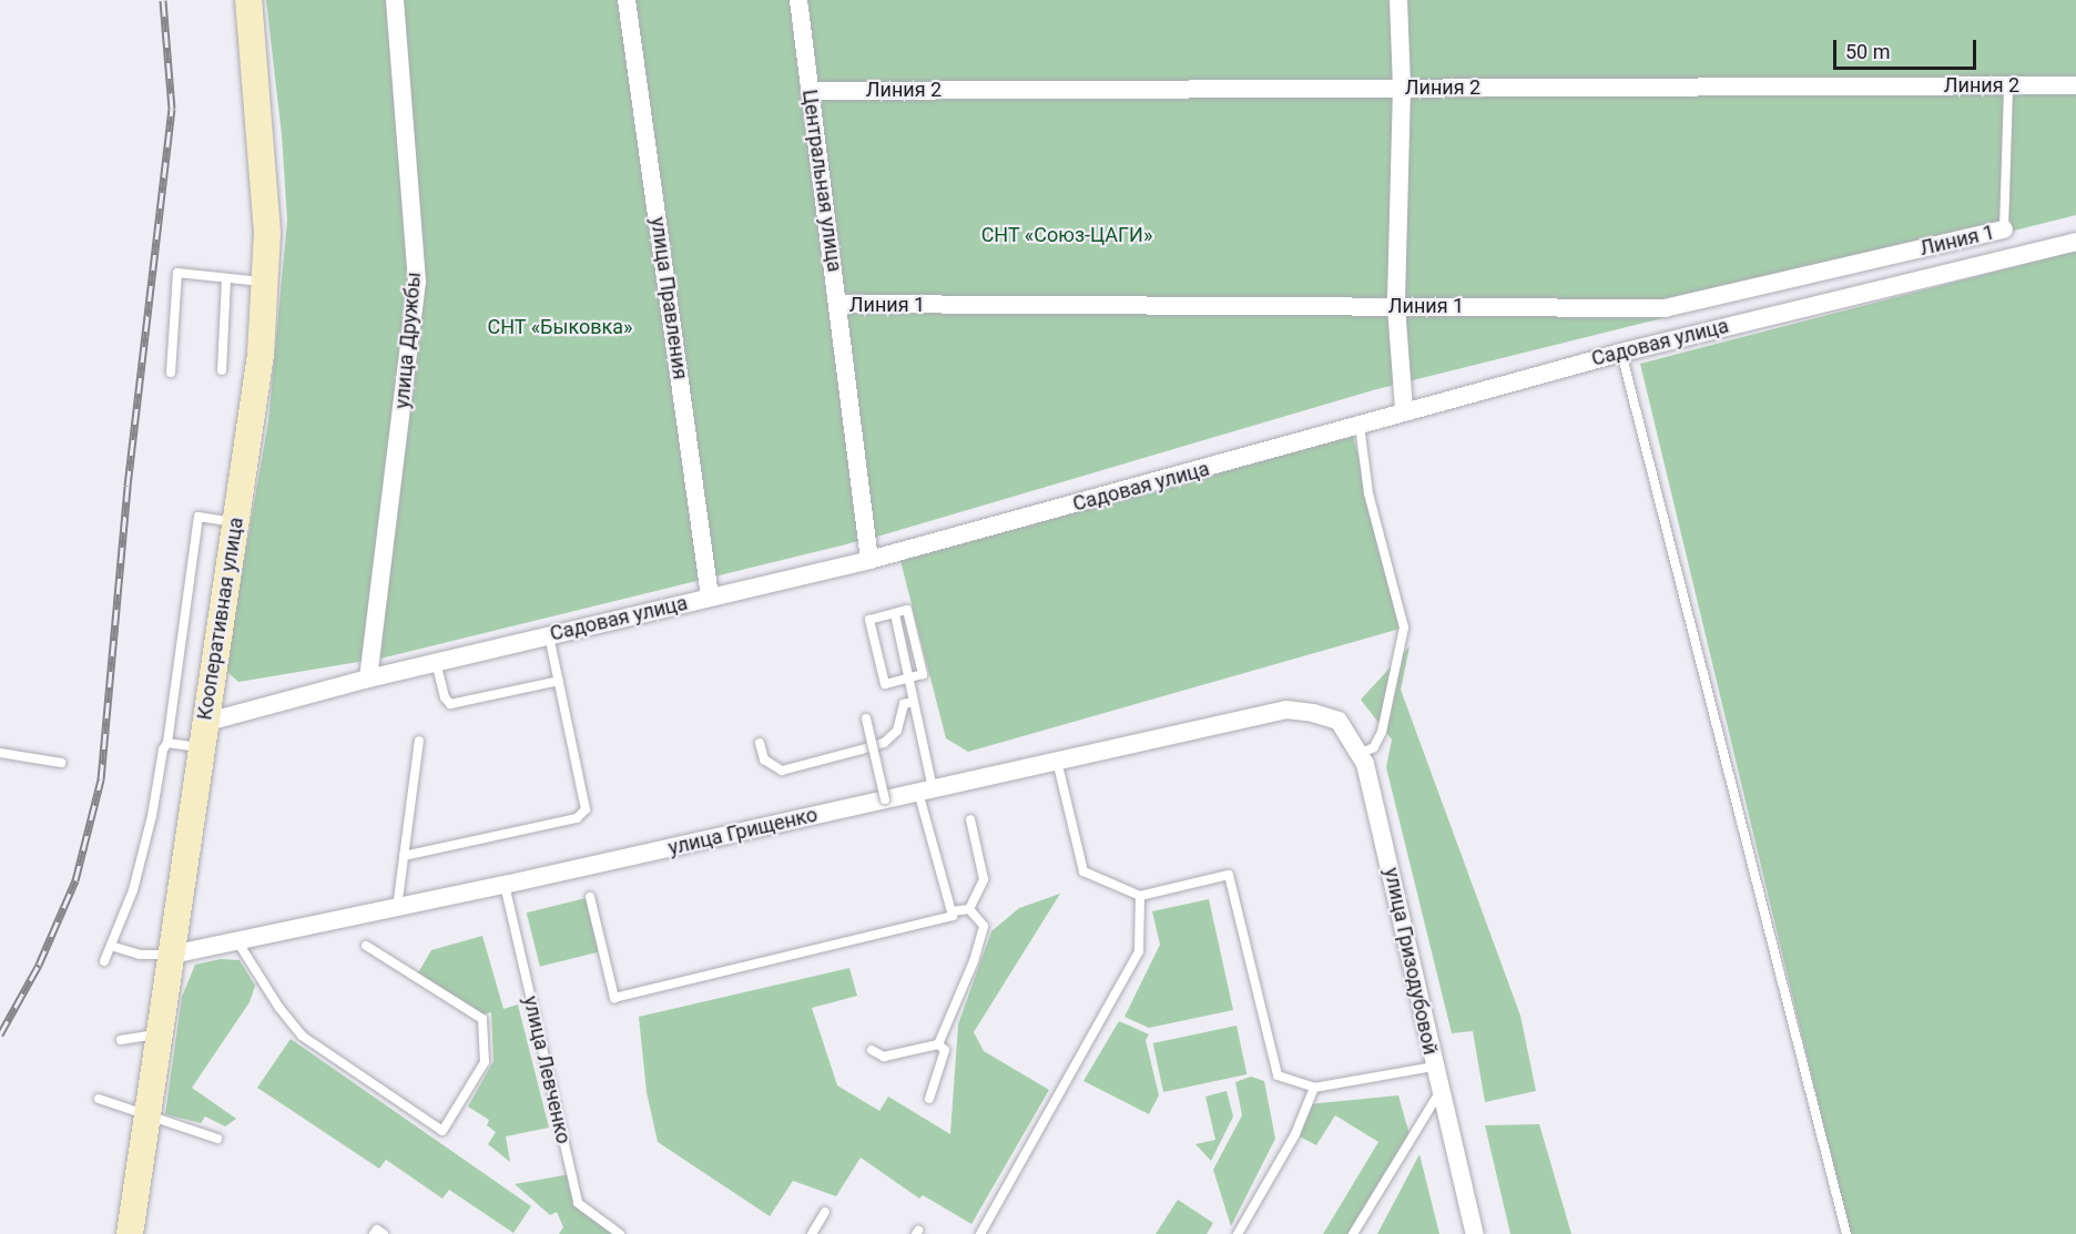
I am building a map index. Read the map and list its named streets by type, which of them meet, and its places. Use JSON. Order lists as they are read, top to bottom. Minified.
{"streets":{"main road":["Кооперативная улица"],"street":["Линия 2","Центральная улица","Линия 1","улица Правления","улица Дружбы","Садовая улица","улица Грищенко","улица Гризодубовой"],"lane":["улица Левченко"]},"crossings":[["Линия 2","Центральная улица"],["Центральная улица","Линия 1"],["Центральная улица","Садовая улица"],["улица Правления","Садовая улица"],["улица Дружбы","Садовая улица"],["Садовая улица","Кооперативная улица"],["Кооперативная улица","улица Грищенко"],["улица Грищенко","улица Гризодубовой"],["улица Грищенко","улица Левченко"]],"parks":["СНТ «Союз-ЦАГИ»","СНТ «Быковка»"],"scale_bar":"50 m"}
